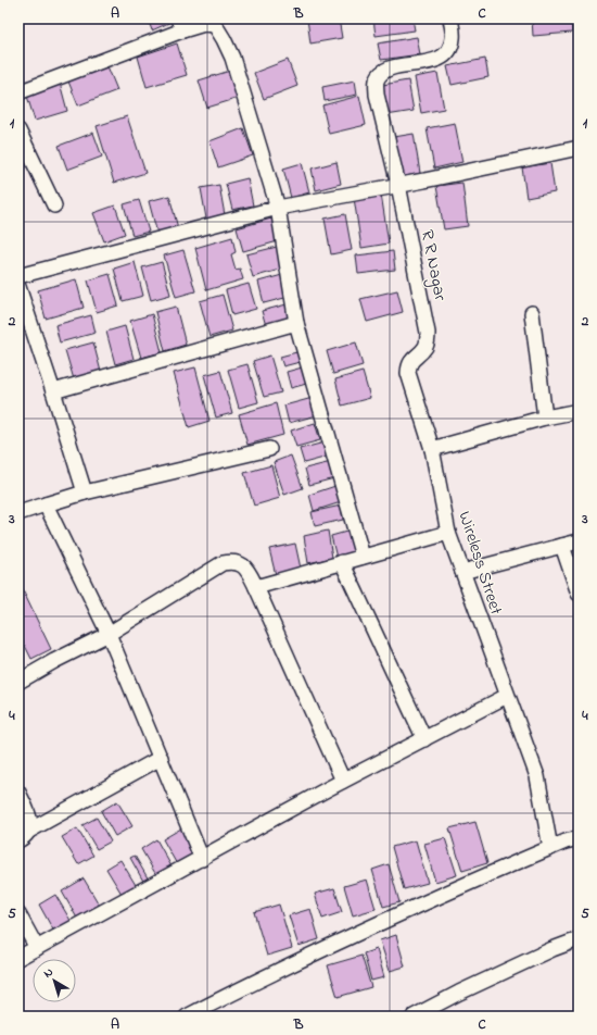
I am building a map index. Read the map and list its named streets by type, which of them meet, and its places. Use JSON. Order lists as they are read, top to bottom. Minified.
{"streets":{"street":["R R Nagar","Wireless Street"]},"crossings":[["R R Nagar","Wireless Street"]],"north":"top left","grid":{"columns":["A","B","C"],"rows":["1","2","3","4","5"]}}
